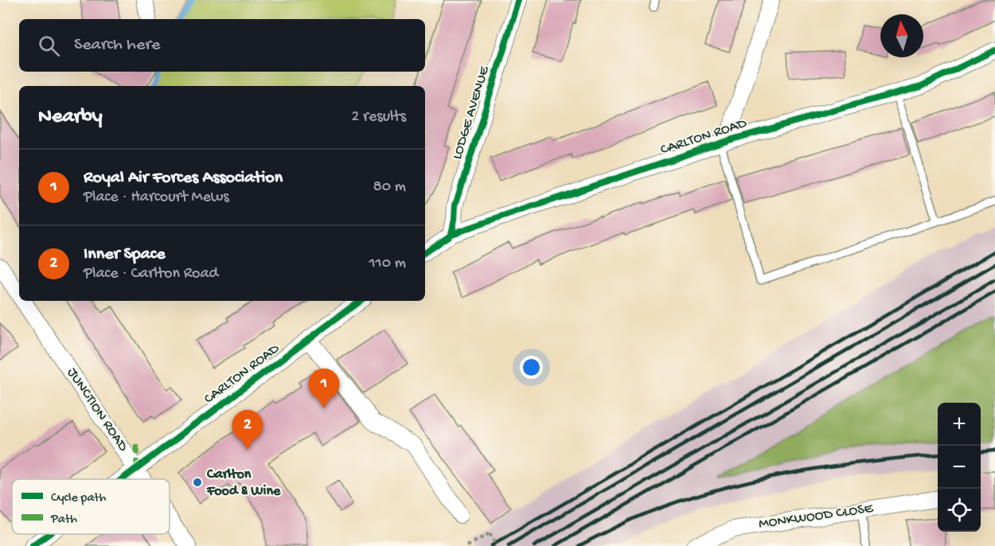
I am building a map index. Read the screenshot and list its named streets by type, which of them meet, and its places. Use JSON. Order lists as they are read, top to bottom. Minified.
{"streets":{"street":["LODGE AVENUE","CARLTON ROAD","JUNCTION ROAD","MONKWOOD CLOSE"]},"crossings":[["LODGE AVENUE","CARLTON ROAD"],["CARLTON ROAD","JUNCTION ROAD"]],"places":["Carlton Food & Wine"],"legend":["Cycle path","Path"],"north":"top","page":{"search":"Search here","heading":["Nearby","2 results"],"list":[{"mark":"1","name":"Royal Air Forces Association","note":"Place · Harcourt Mews","value":"80 m"},{"mark":"2","name":"Inner Space","note":"Place · Carlton Road","value":"110 m"}],"pins":["1","2"],"map_buttons":["+","−"]}}
